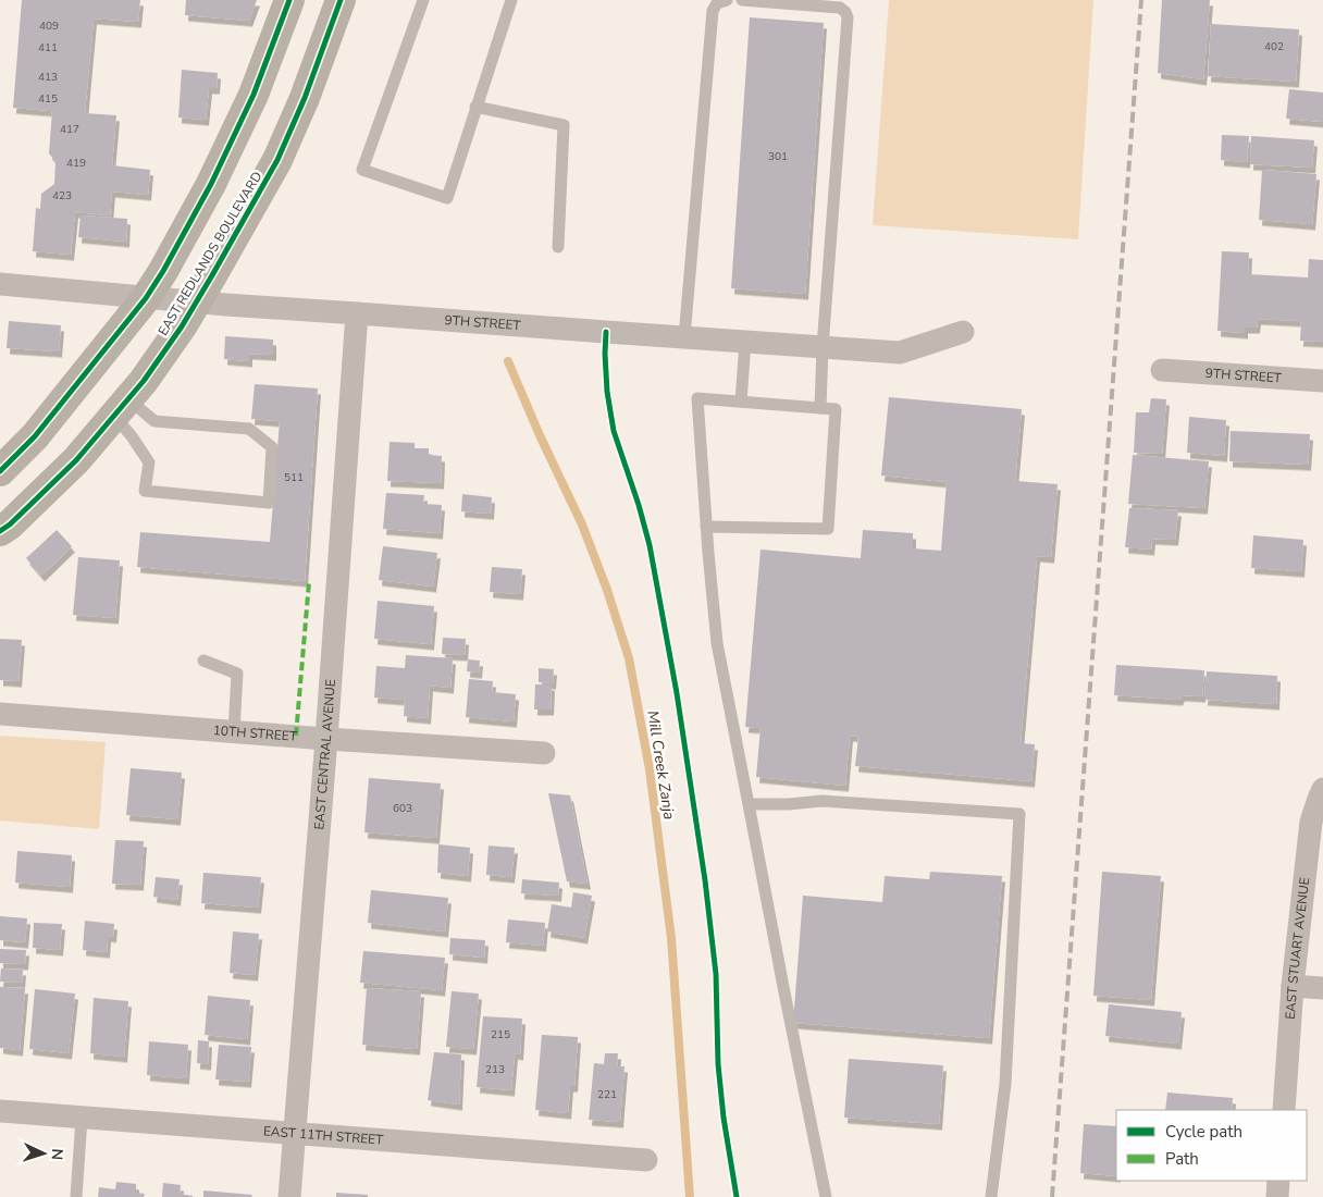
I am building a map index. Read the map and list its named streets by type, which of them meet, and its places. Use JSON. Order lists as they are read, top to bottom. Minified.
{"streets":{"main road":["EAST REDLANDS BOULEVARD"],"street":["9TH STREET","10TH STREET","EAST CENTRAL AVENUE","EAST STUART AVENUE","EAST 11TH STREET"]},"crossings":[["EAST REDLANDS BOULEVARD","9TH STREET"],["9TH STREET","EAST CENTRAL AVENUE"],["10TH STREET","EAST CENTRAL AVENUE"],["EAST CENTRAL AVENUE","EAST 11TH STREET"]],"water":["Mill Creek Zanja"],"house_numbers":["409","402","411","413","415","417","301","419","423","511","603","215","213","221"],"legend":["Cycle path","Path"],"north":"right"}
